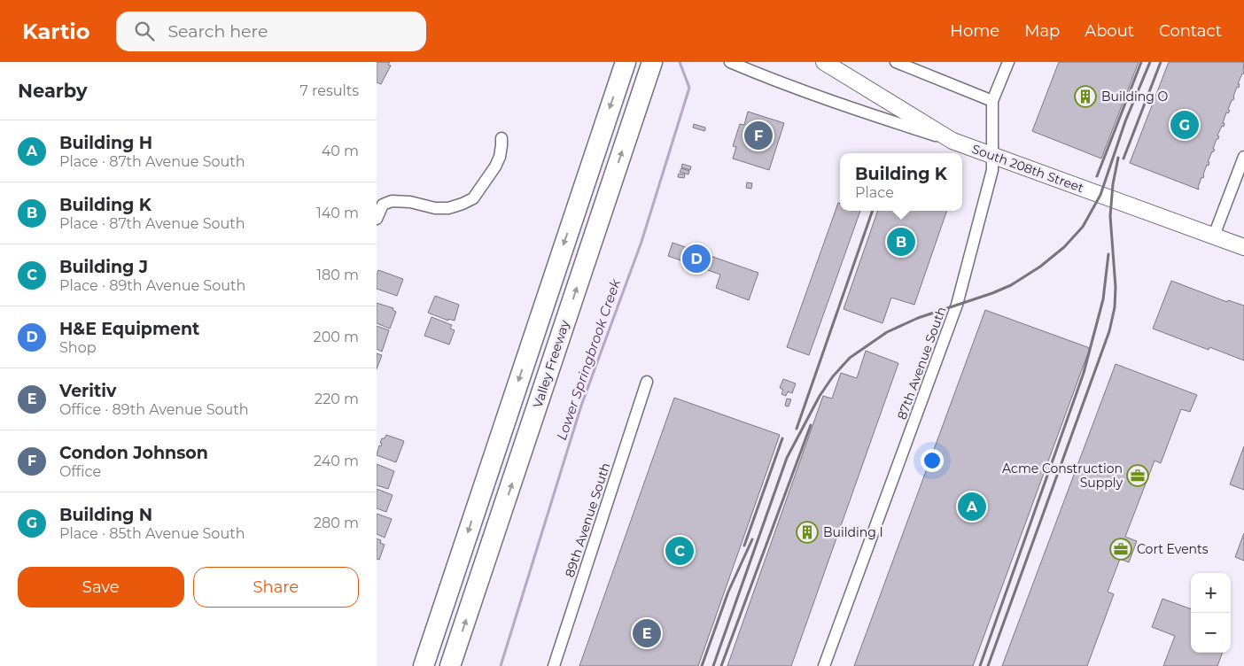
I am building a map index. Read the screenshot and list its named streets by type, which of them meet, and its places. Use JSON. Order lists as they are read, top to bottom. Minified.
{"streets":{"highway":["Valley Freeway"],"street":["South 208th Street","87th Avenue South","89th Avenue South"]},"crossings":[["South 208th Street","87th Avenue South"]],"water":["Lower Springbrook Creek"],"places":{"building":["Building O","Building I"],"office":["Acme Construction Supply","Cort Events"]},"page":{"header":"Kartio","search":"Search here","nav":["Home","Map","About","Contact"],"heading":["Nearby","7 results"],"pins":["G","F","B","D","A","C","E"],"list":[{"mark":"A","name":"Building H","note":"Place · 87th Avenue South","value":"40 m"},{"mark":"B","name":"Building K","note":"Place · 87th Avenue South","value":"140 m"},{"mark":"C","name":"Building J","note":"Place · 89th Avenue South","value":"180 m"},{"mark":"D","name":"H&E Equipment","note":"Shop","value":"200 m"},{"mark":"E","name":"Veritiv","note":"Office · 89th Avenue South","value":"220 m"},{"mark":"F","name":"Condon Johnson","note":"Office","value":"240 m"},{"mark":"G","name":"Building N","note":"Place · 85th Avenue South","value":"280 m"}],"popup":["Building K","Place"],"buttons":["Save","Share"],"map_buttons":["+","−"]}}
